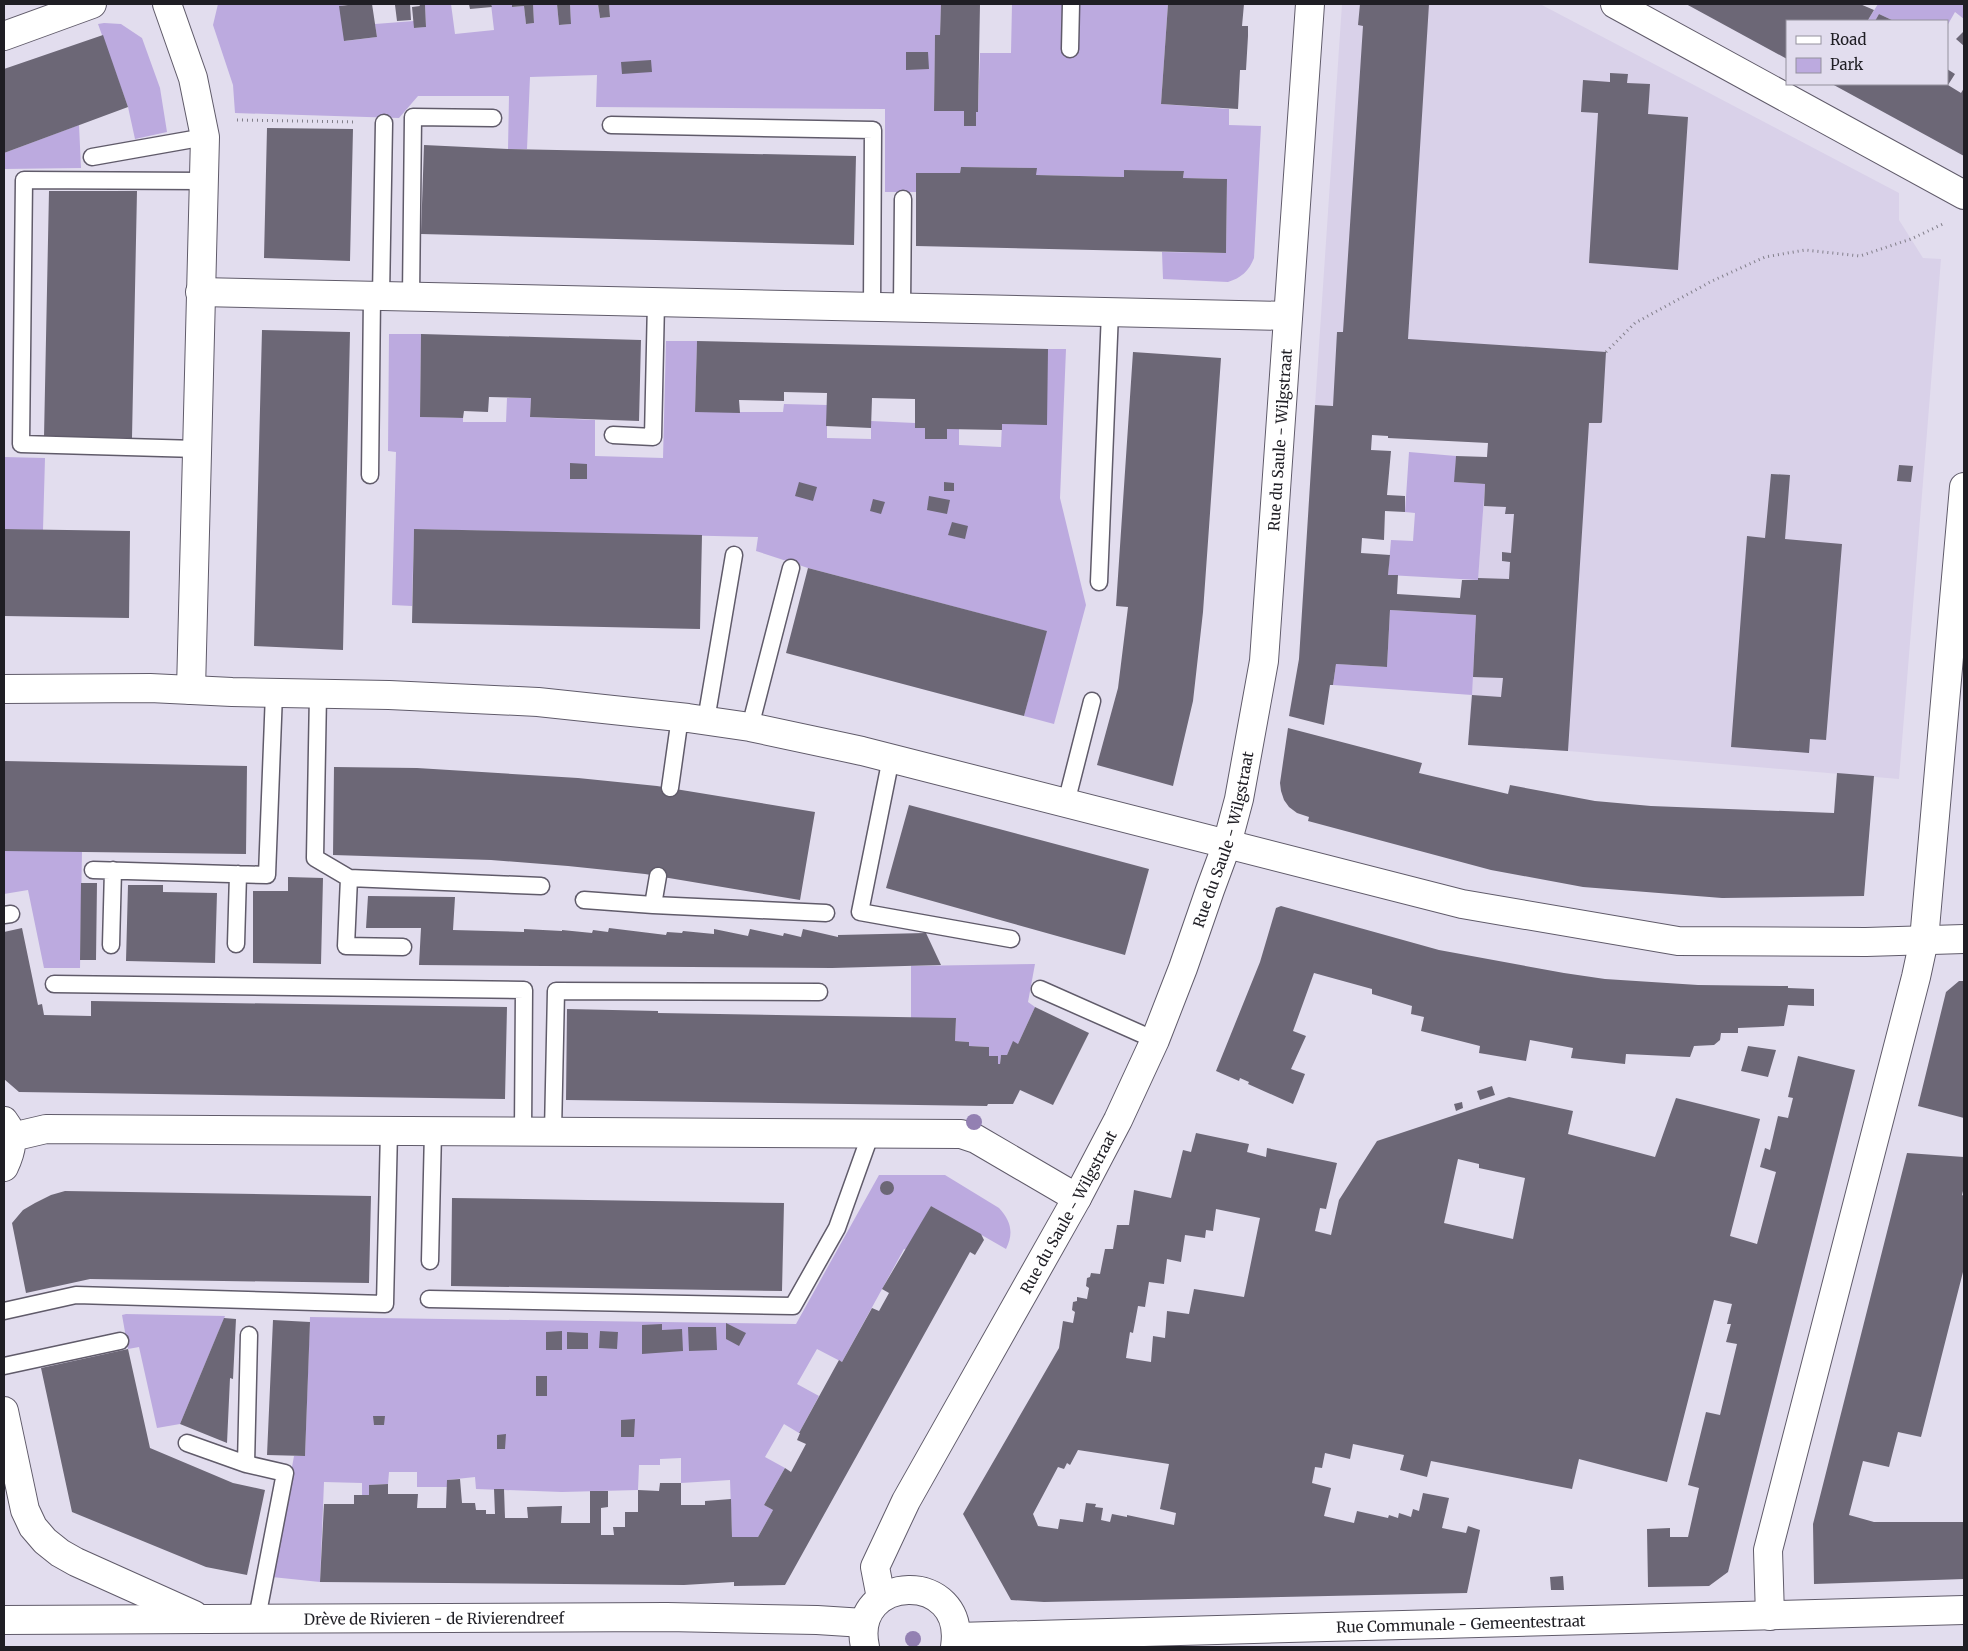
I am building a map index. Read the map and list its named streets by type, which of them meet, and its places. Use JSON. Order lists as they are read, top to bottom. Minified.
{"streets":{"street":["Rue du Saule - Wilgstraat","Drève de Rivieren - de Rivierendreef","Rue Communale - Gemeentestraat"]},"crossings":[["Rue du Saule - Wilgstraat","Drève de Rivieren - de Rivierendreef"]],"legend":["Road","Park"]}
